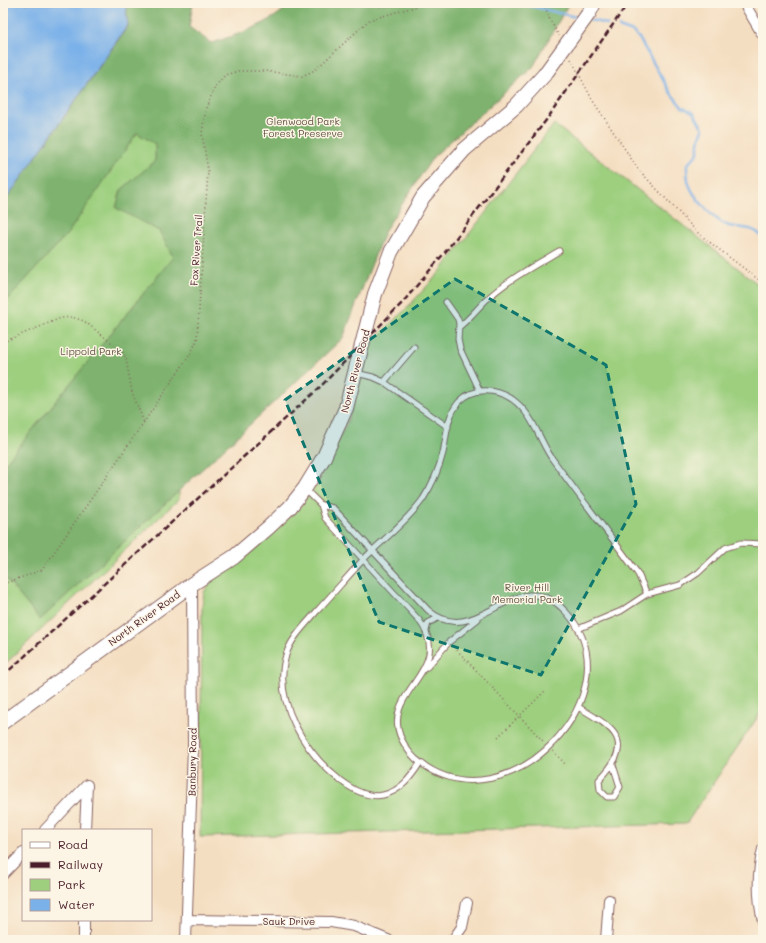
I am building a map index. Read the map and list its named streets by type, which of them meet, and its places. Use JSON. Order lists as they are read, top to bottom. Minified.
{"streets":{"main road":["North River Road"],"street":["Banbury Road","Sauk Drive"],"path":["Fox River Trail"]},"crossings":[["North River Road","Banbury Road"],["Banbury Road","Sauk Drive"]],"parks":["Glenwood Park Forest Preserve","Lippold Park","River Hill Memorial Park"],"legend":["Road","Railway","Park","Water"]}
